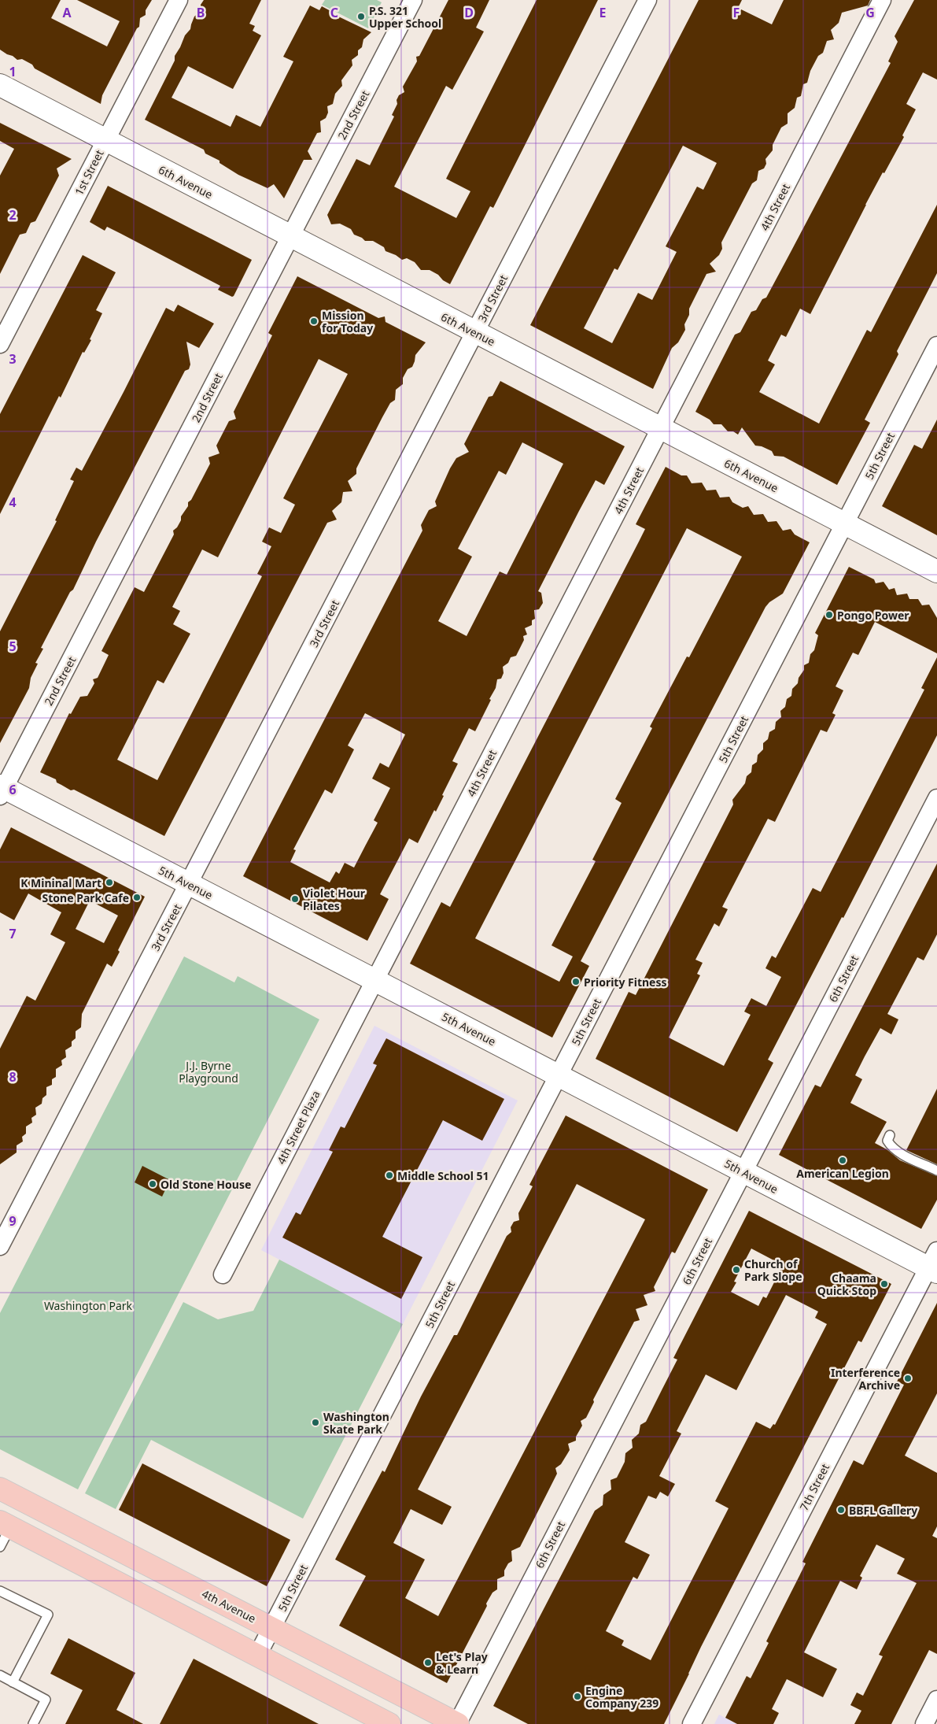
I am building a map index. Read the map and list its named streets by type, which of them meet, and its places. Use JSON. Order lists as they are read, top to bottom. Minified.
{"streets":{"main road":["4th Avenue"],"street":["2nd Street","1st Street","6th Avenue","4th Street","3rd Street","5th Street","5th Avenue","6th Street","4th Street Plaza","7th Street"]},"crossings":[["2nd Street","6th Avenue"],["2nd Street","5th Avenue"],["1st Street","6th Avenue"],["6th Avenue","4th Street"],["6th Avenue","3rd Street"],["6th Avenue","5th Street"],["4th Street","5th Avenue"],["4th Street","4th Street Plaza"],["3rd Street","5th Avenue"],["5th Street","5th Avenue"],["5th Street","4th Avenue"],["5th Avenue","6th Street"],["5th Avenue","4th Street Plaza"],["5th Avenue","7th Street"],["6th Street","4th Avenue"]],"parks":["J.J. Byrne Playground","Washington Park"],"places":["P.S. 321 Upper School","Mission for Today","Pongo Power","K Mininal Mart","Stone Park Cafe","Violet Hour Pilates","Priority Fitness","American Legion","Middle School 51","Old Stone House","Church of Park Slope","Chaama Quick Stop","Interference Archive","Washington Skate Park","BBFL Gallery","Let's Play & Learn","Engine Company 239"],"grid":{"columns":["A","B","C","D","E","F","G"],"rows":["1","2","3","4","5","6","7","8","9"]}}
